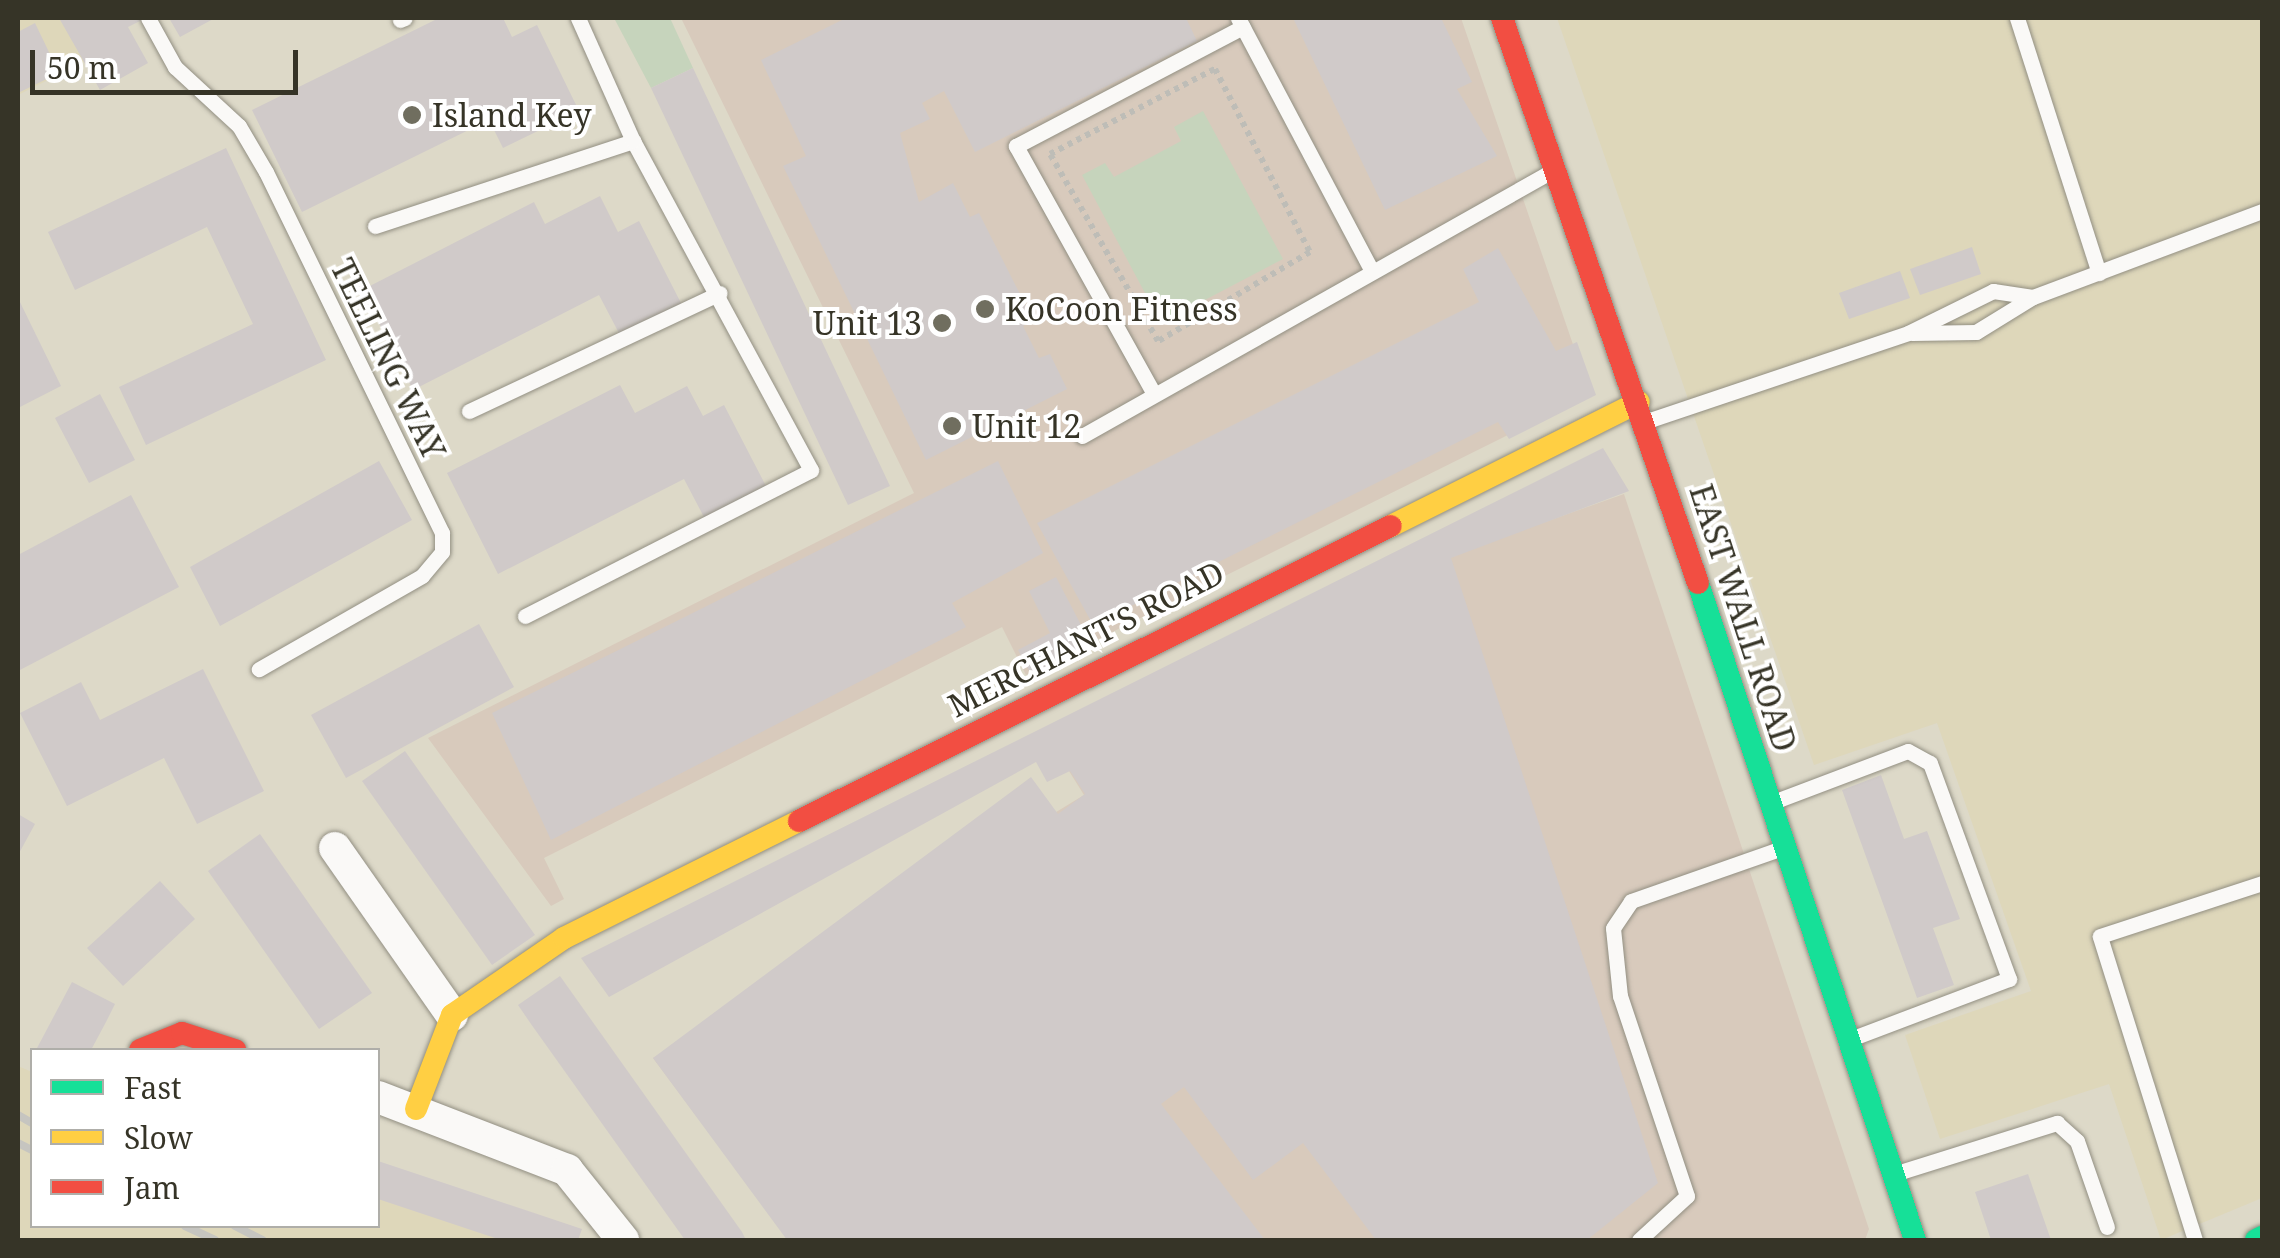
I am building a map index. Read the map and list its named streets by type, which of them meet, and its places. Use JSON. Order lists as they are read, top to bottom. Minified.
{"streets":{"street":["EAST WALL ROAD","MERCHANT'S ROAD"],"lane":["TEELING WAY"]},"crossings":[["EAST WALL ROAD","MERCHANT'S ROAD"]],"places":["Island Key","KoCoon Fitness","Unit 13","Unit 12"],"legend":["Fast","Slow","Jam"],"scale_bar":"50 m"}
